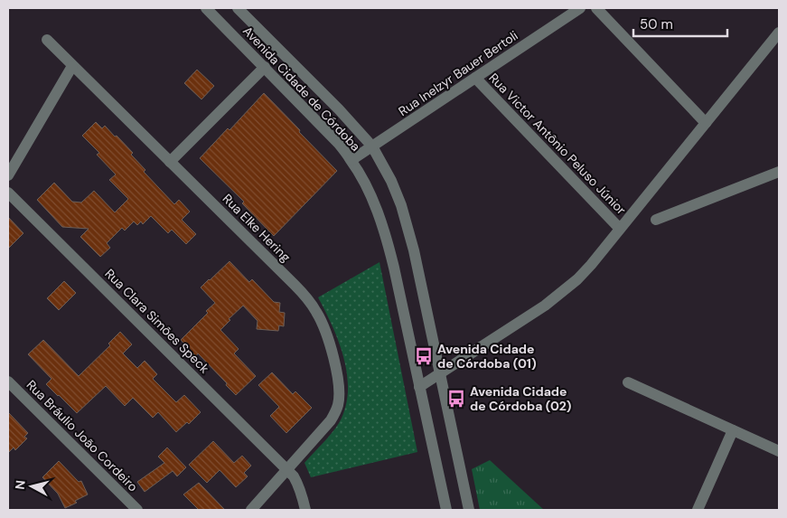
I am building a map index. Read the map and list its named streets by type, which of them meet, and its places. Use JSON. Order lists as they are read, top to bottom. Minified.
{"streets":{"street":["Rua Inelzyr Bauer Bertoli","Avenida Cidade de Córdoba","Rua Victor Antônio Peluso Júnior","Rua Elke Hering","Rua Clara Simões Speck","Rua Bráulio João Cordeiro"]},"crossings":[["Rua Inelzyr Bauer Bertoli","Avenida Cidade de Córdoba"],["Rua Inelzyr Bauer Bertoli","Rua Victor Antônio Peluso Júnior"],["Rua Elke Hering","Rua Clara Simões Speck"]],"places":{"bus stop":["Avenida Cidade de Córdoba (01)","Avenida Cidade de Córdoba (02)"]},"scale_bar":"50 m","north":"left"}
